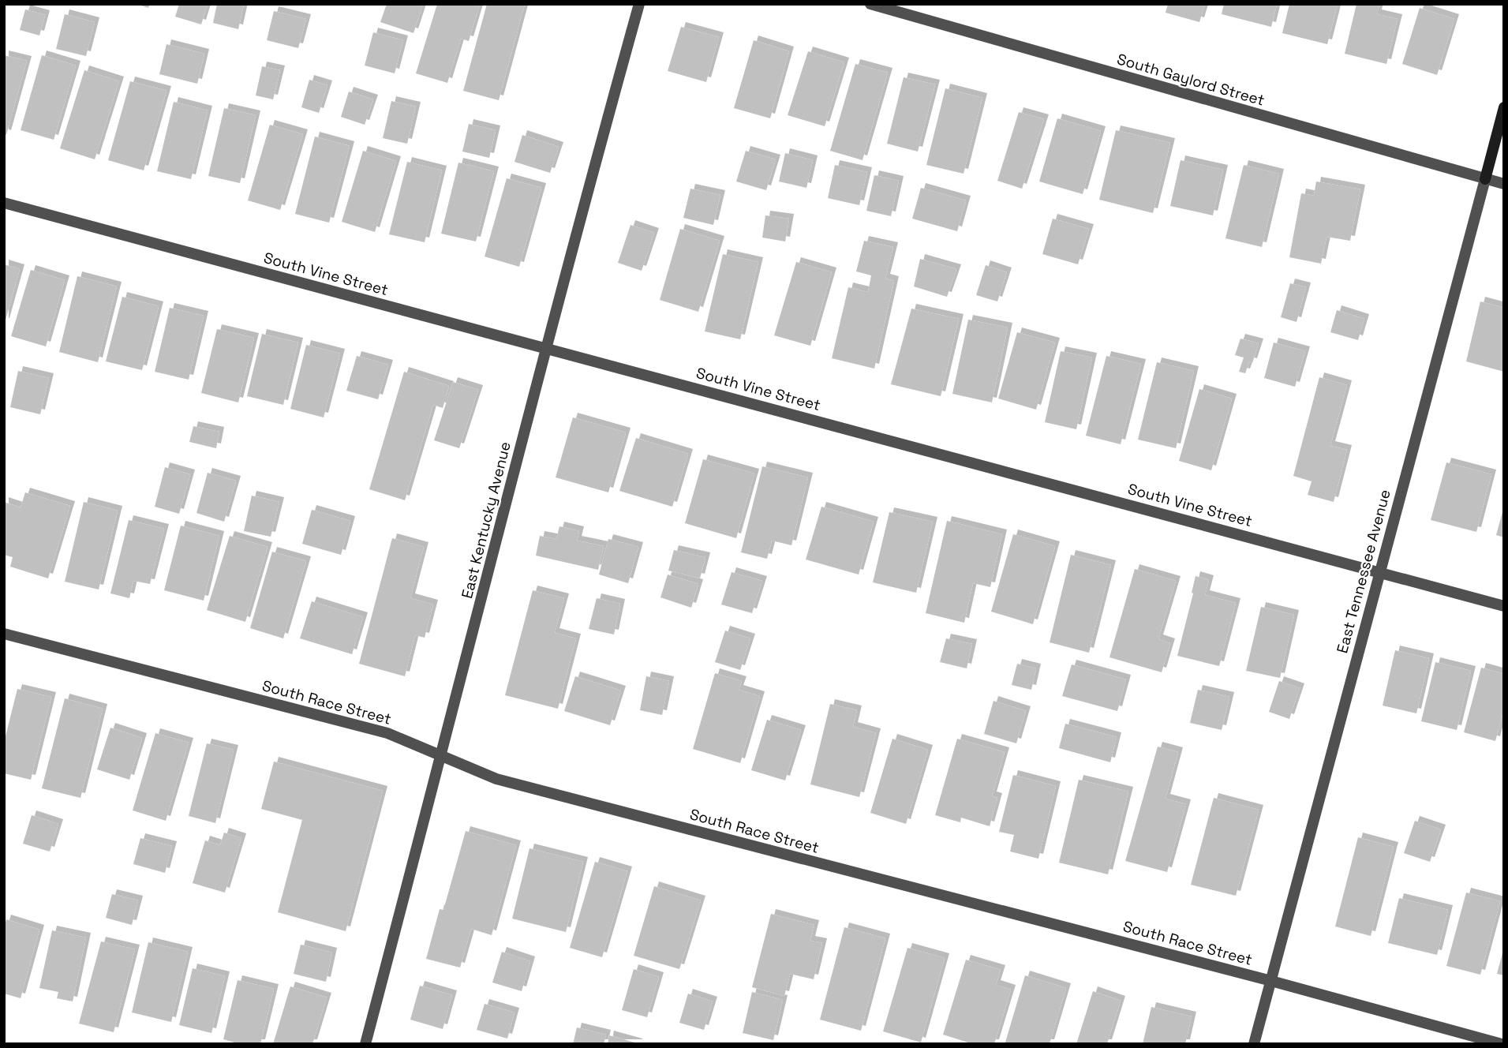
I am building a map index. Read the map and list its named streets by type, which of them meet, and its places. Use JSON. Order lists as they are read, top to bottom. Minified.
{"streets":{"street":["South Gaylord Street","South Vine Street","East Kentucky Avenue","East Tennessee Avenue","South Race Street"]},"crossings":[["South Gaylord Street","East Tennessee Avenue"],["South Vine Street","East Kentucky Avenue"],["South Vine Street","East Tennessee Avenue"],["East Kentucky Avenue","South Race Street"],["East Tennessee Avenue","South Race Street"]]}
